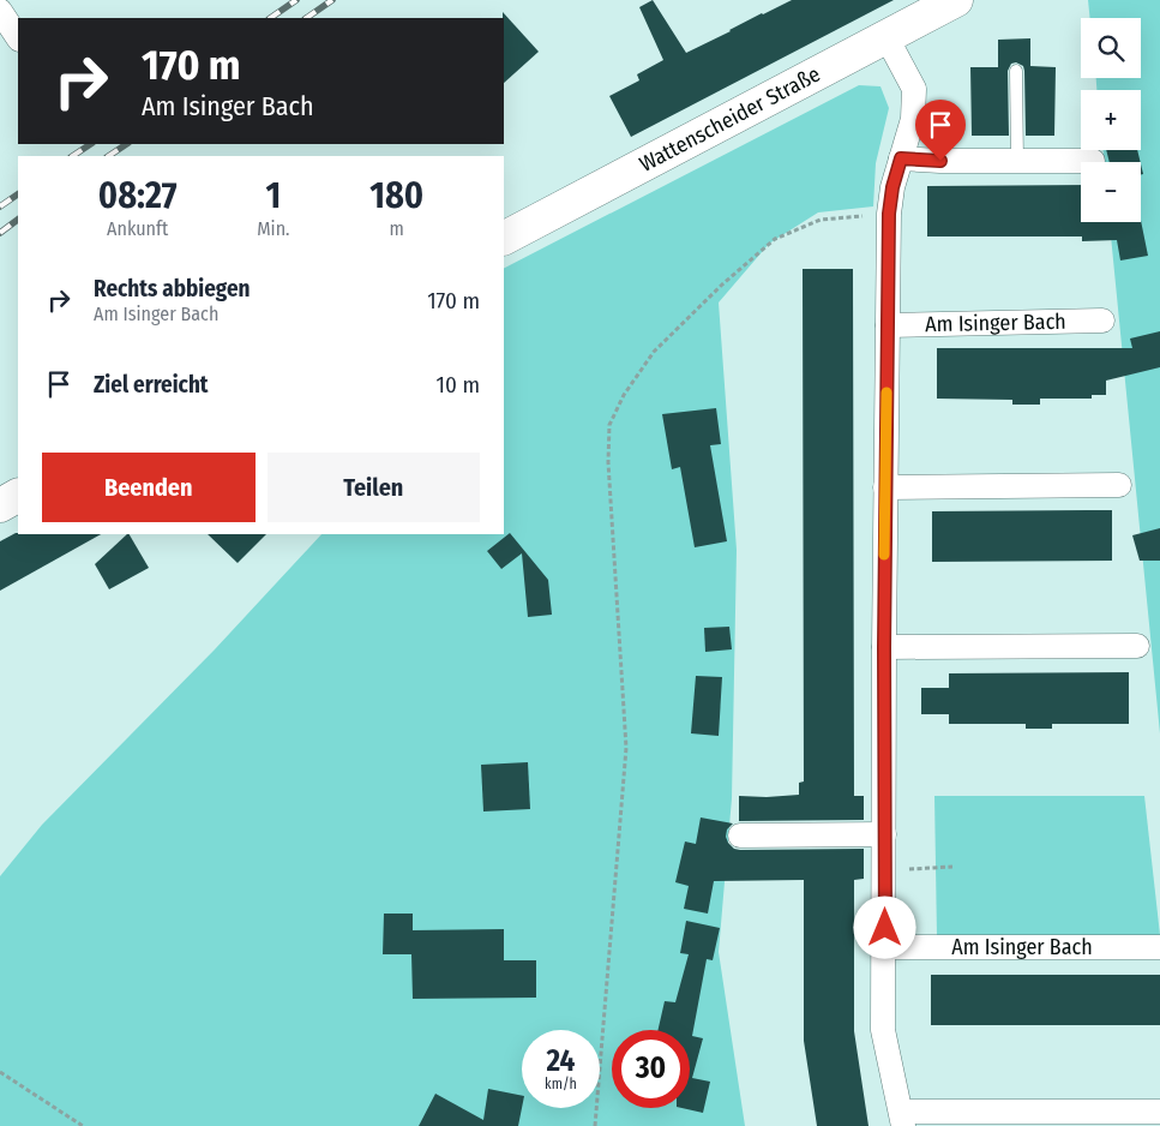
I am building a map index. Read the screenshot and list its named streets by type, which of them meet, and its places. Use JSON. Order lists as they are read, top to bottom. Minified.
{"streets":{"main road":["Wattenscheider Straße"],"street":["Am Isinger Bach"]},"page":{"map_buttons":["+","−"],"turn":["170 m","Am Isinger Bach"],"eta":["08:27","Ankunft","1","Min.","180","m"],"list":[{"name":"Rechts abbiegen","note":"Am Isinger Bach","value":"170 m"},{"name":"Ziel erreicht","value":"10 m"}],"buttons":["Beenden","Teilen"],"speed":"24 km/h","limit":"30"}}
